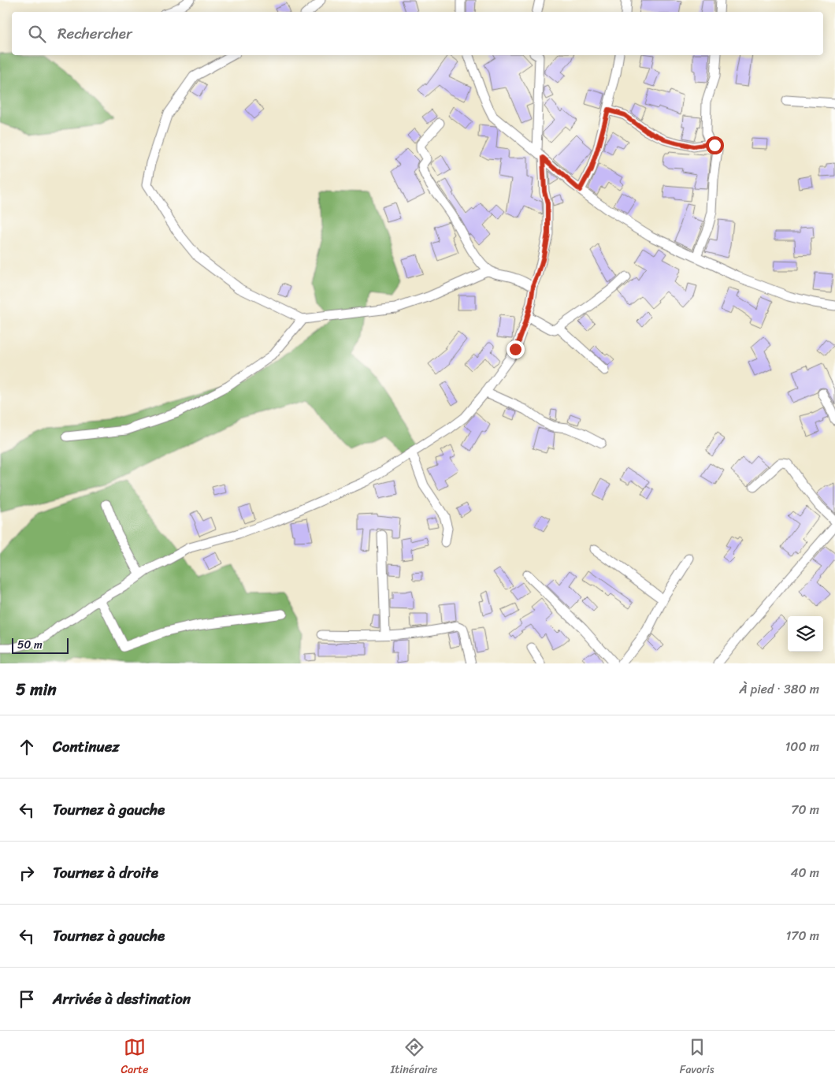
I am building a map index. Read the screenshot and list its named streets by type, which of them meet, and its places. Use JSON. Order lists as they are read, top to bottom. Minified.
{"scale_bar":"50 m","page":{"search":"Rechercher","scale":"50 m","heading":["5 min","À pied · 380 m"],"list":[["Continuez","100 m"],["Tournez à gauche","70 m"],["Tournez à droite","40 m"],["Tournez à gauche","170 m"],"Arrivée à destination"],"nav":["Carte","Itinéraire","Favoris"]}}
